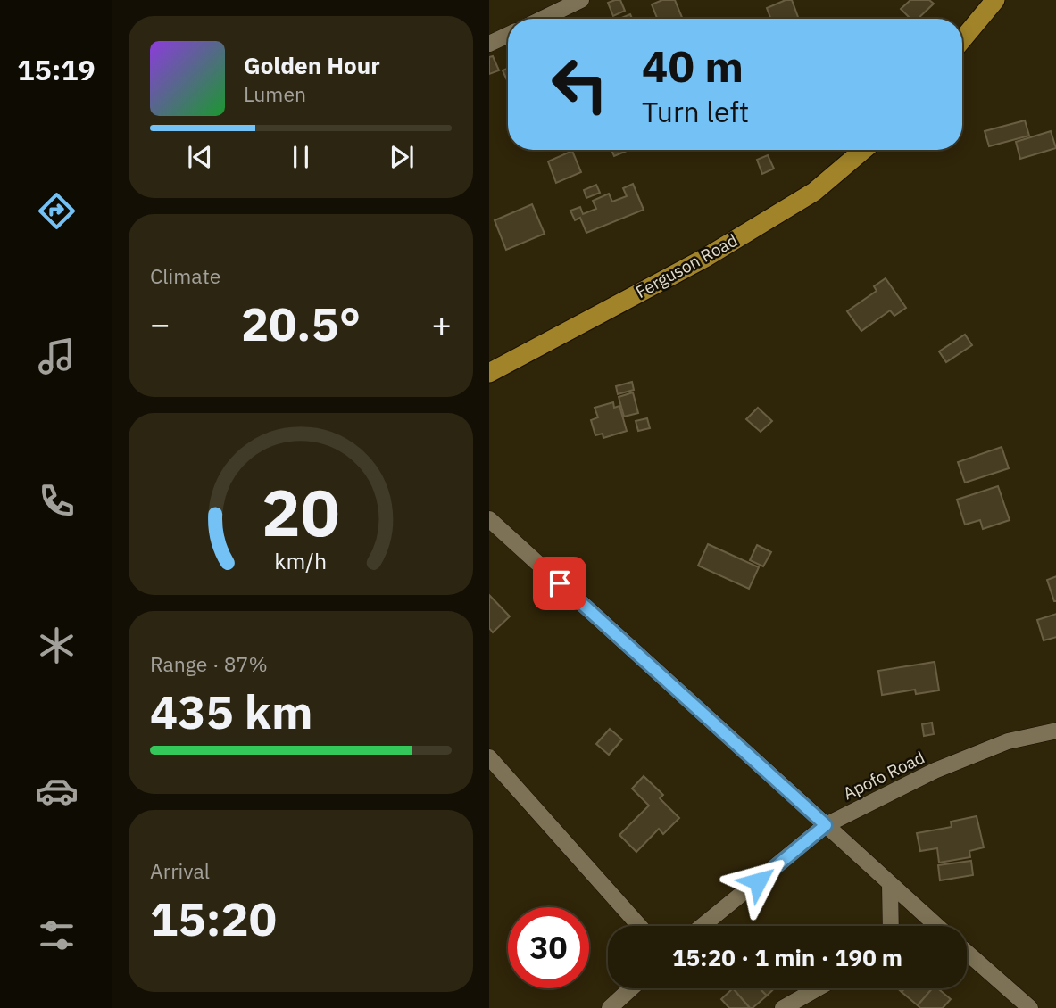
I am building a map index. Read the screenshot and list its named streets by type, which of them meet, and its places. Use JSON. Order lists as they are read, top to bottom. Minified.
{"streets":{"highway":["Ferguson Road"],"street":["Apofo Road"]},"page":{"tabs":"15:19","turn":["40 m","Turn left"],"song":["Golden Hour","Lumen"],"tile":["Climate",["Range · 87%","435 km"],["Arrival","15:20"]],"heat":["−","20.5°","+"],"limit":"30","trip":"15:20 · 1 min · 190 m","gauge":["20","km/h"]}}
